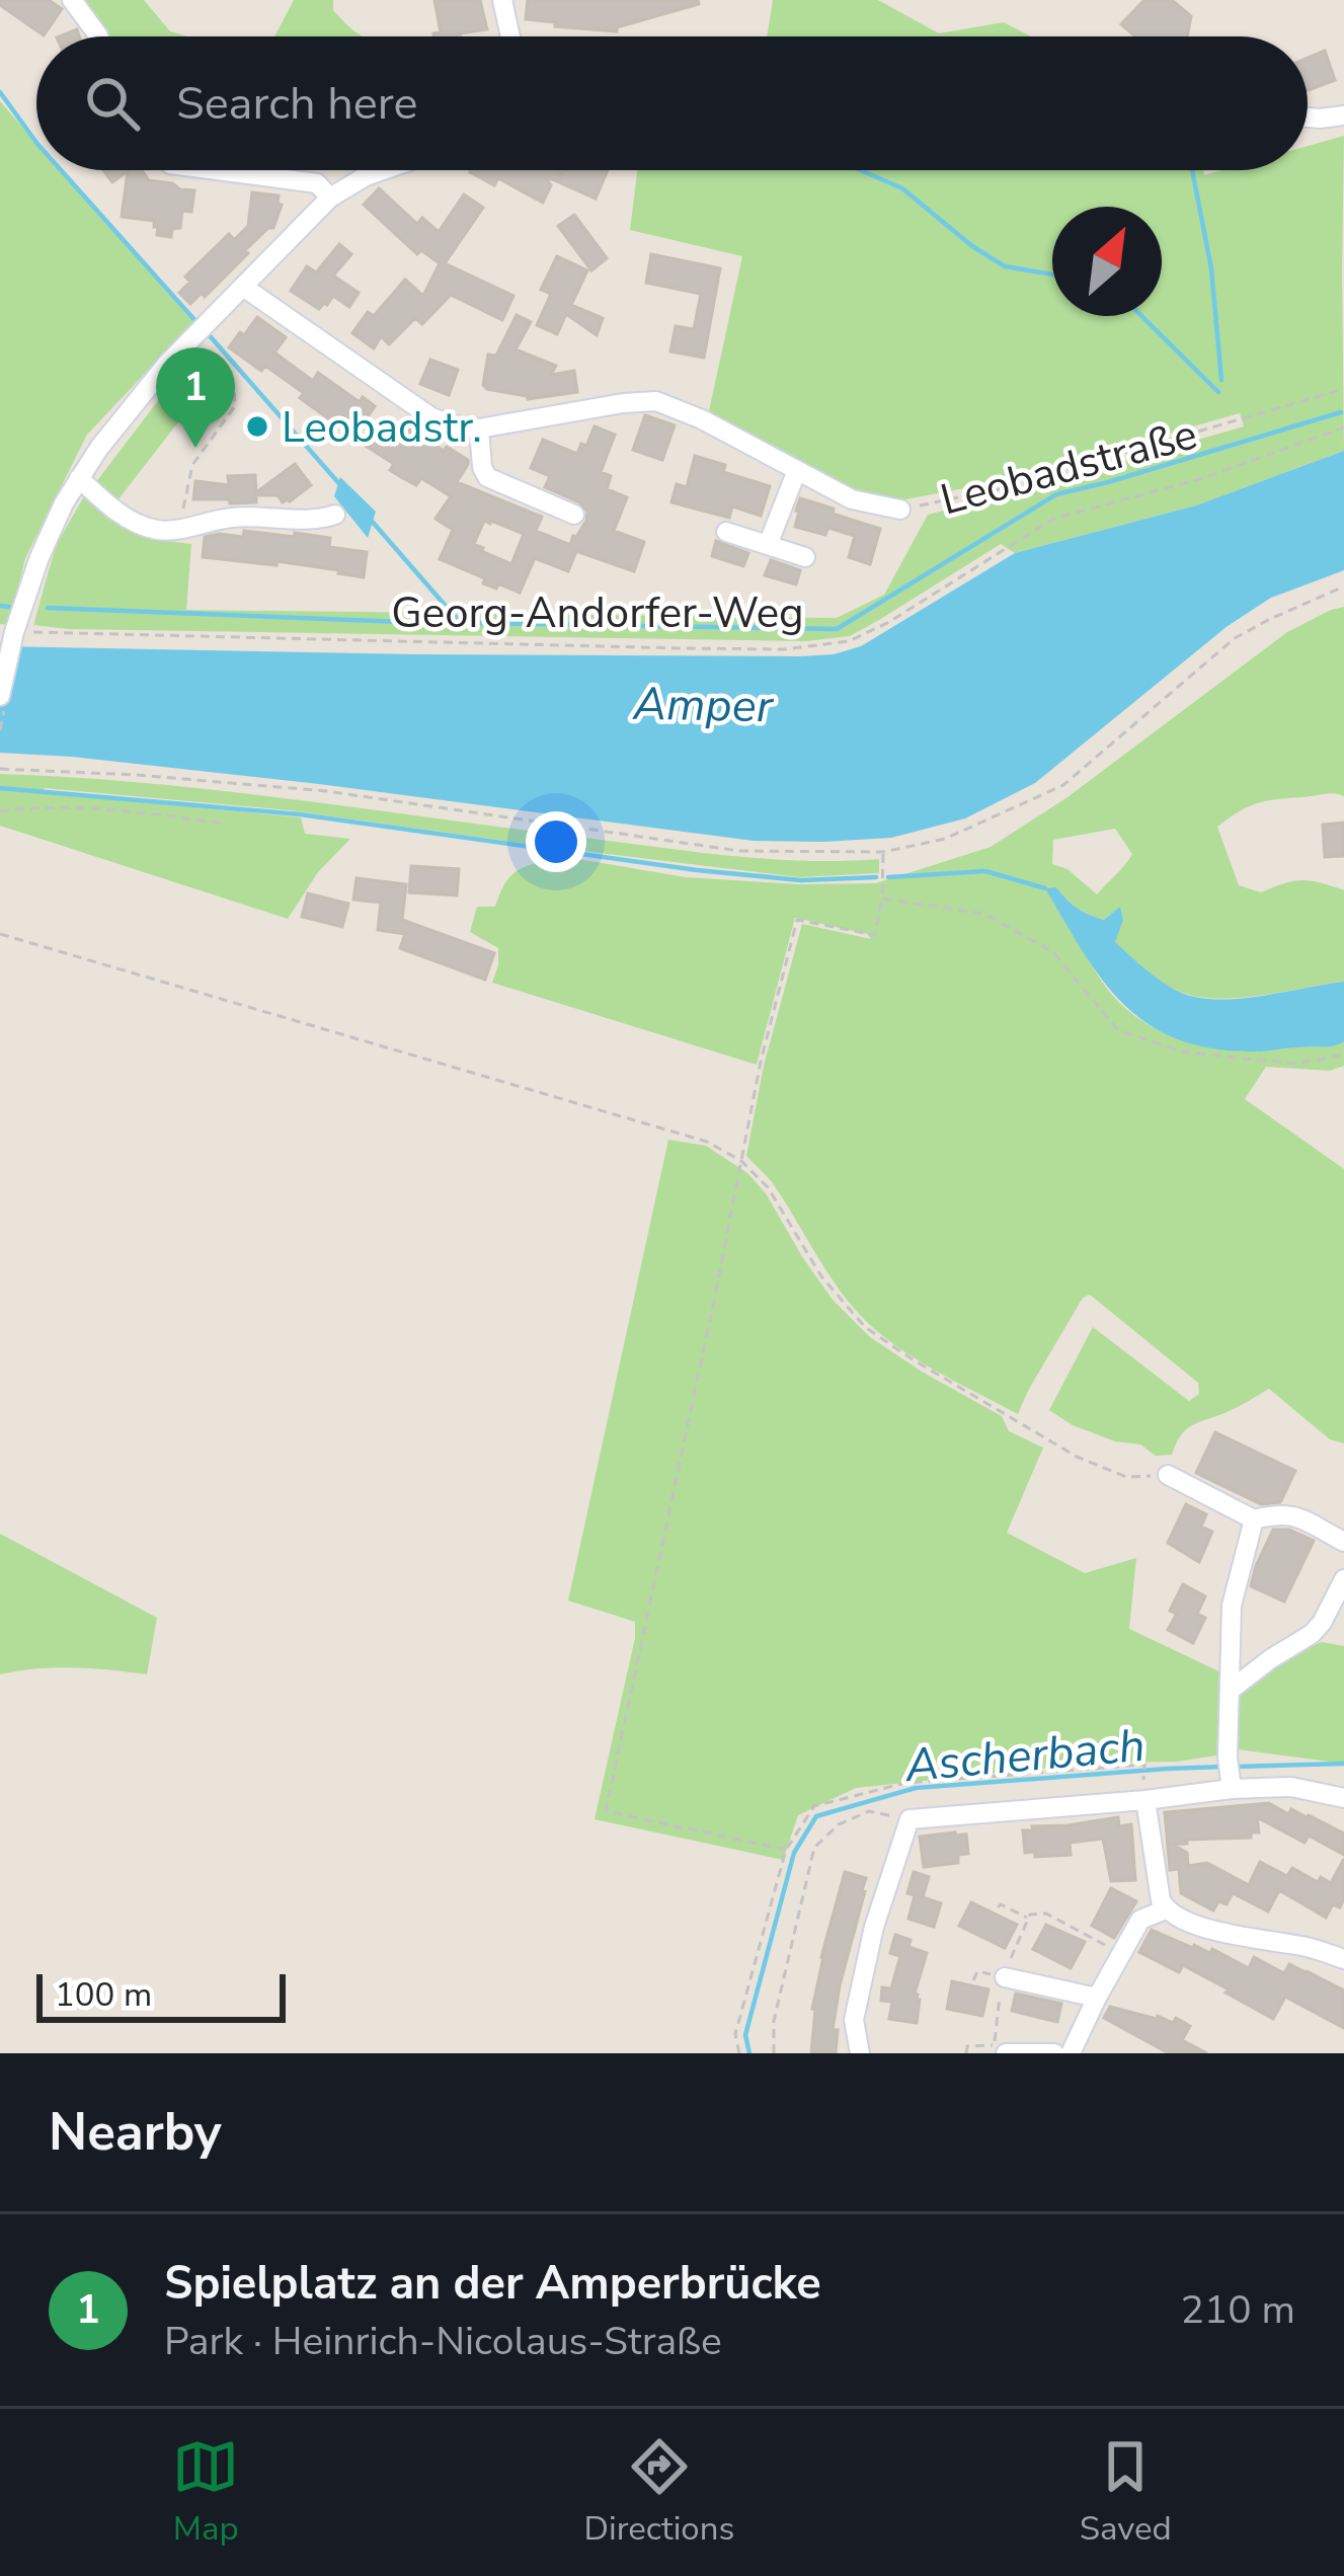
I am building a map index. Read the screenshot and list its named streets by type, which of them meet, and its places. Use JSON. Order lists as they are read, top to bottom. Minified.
{"streets":{"street":["Leobadstraße"],"path":["Georg-Andorfer-Weg"]},"water":["Amper","Ascherbach"],"places":["Leobadstr."],"scale_bar":"100 m","north":"top right","page":{"search":"Search here","pins":"1","scale":"100 m","heading":"Nearby","list":[{"mark":"1","name":"Spielplatz an der Amperbrücke","note":"Park · Heinrich-Nicolaus-Straße","value":"210 m"}],"nav":["Map","Directions","Saved"]}}
